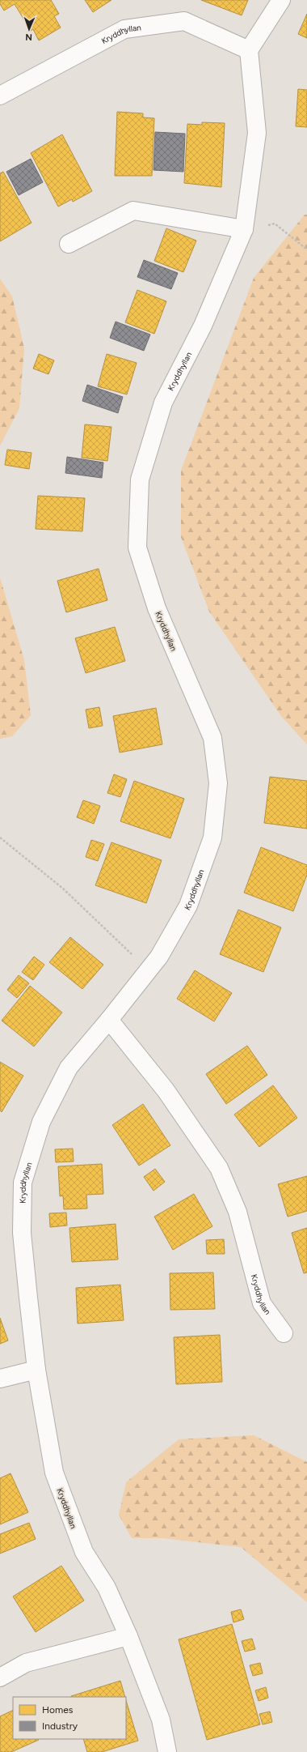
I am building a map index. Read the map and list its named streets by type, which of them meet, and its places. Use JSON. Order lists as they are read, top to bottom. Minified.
{"streets":{"street":["Kryddhyllan"]},"legend":["Homes","Industry"],"north":"bottom"}
